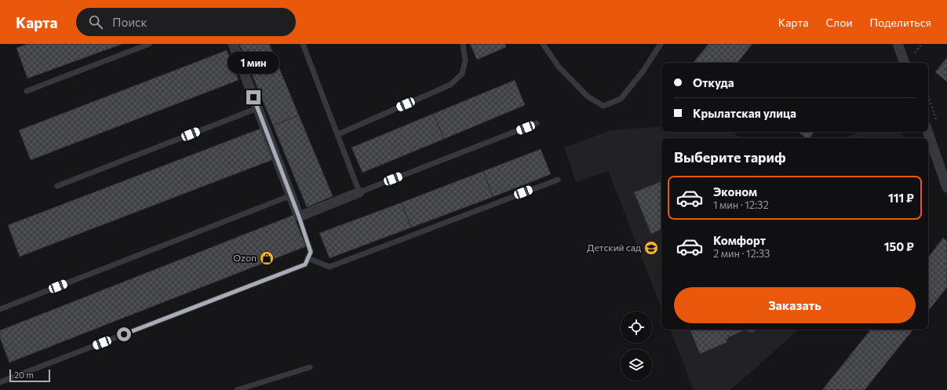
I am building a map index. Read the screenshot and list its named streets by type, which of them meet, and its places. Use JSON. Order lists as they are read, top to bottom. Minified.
{"places":{"school or university":["Детский сад"],"shop":["Ozon"]},"scale_bar":"20 m","page":{"header":"Карта","search":"Поиск","nav":["Карта","Слои","Поделиться"],"bubble":"1 мин","banner":["Откуда","Крылатская улица"],"heading":"Выберите тариф","list":[{"name":"Эконом","note":"1 мин · 12:32","value":"111 ₽"},{"name":"Комфорт","note":"2 мин · 12:33","value":"150 ₽"}],"buttons":"Заказать","scale":"20 m"}}
